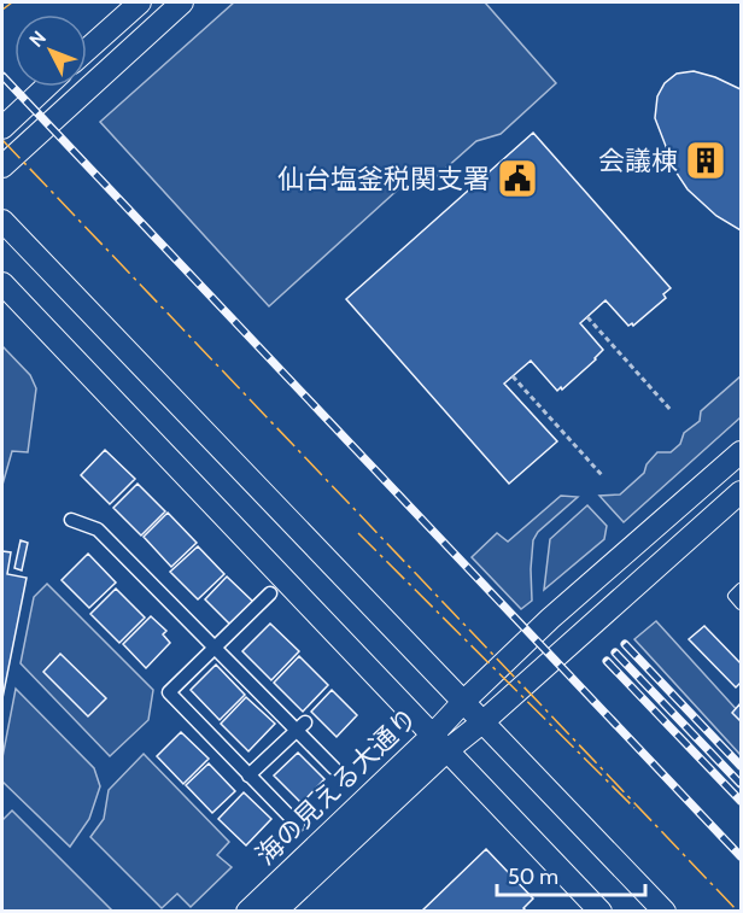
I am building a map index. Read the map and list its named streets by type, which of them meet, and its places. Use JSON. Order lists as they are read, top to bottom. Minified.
{"streets":{"street":["海の見える大通り"]},"places":{"building":["会議棟"],"public building":["仙台塩釜税関支署"]},"scale_bar":"50 m","north":"top left"}
